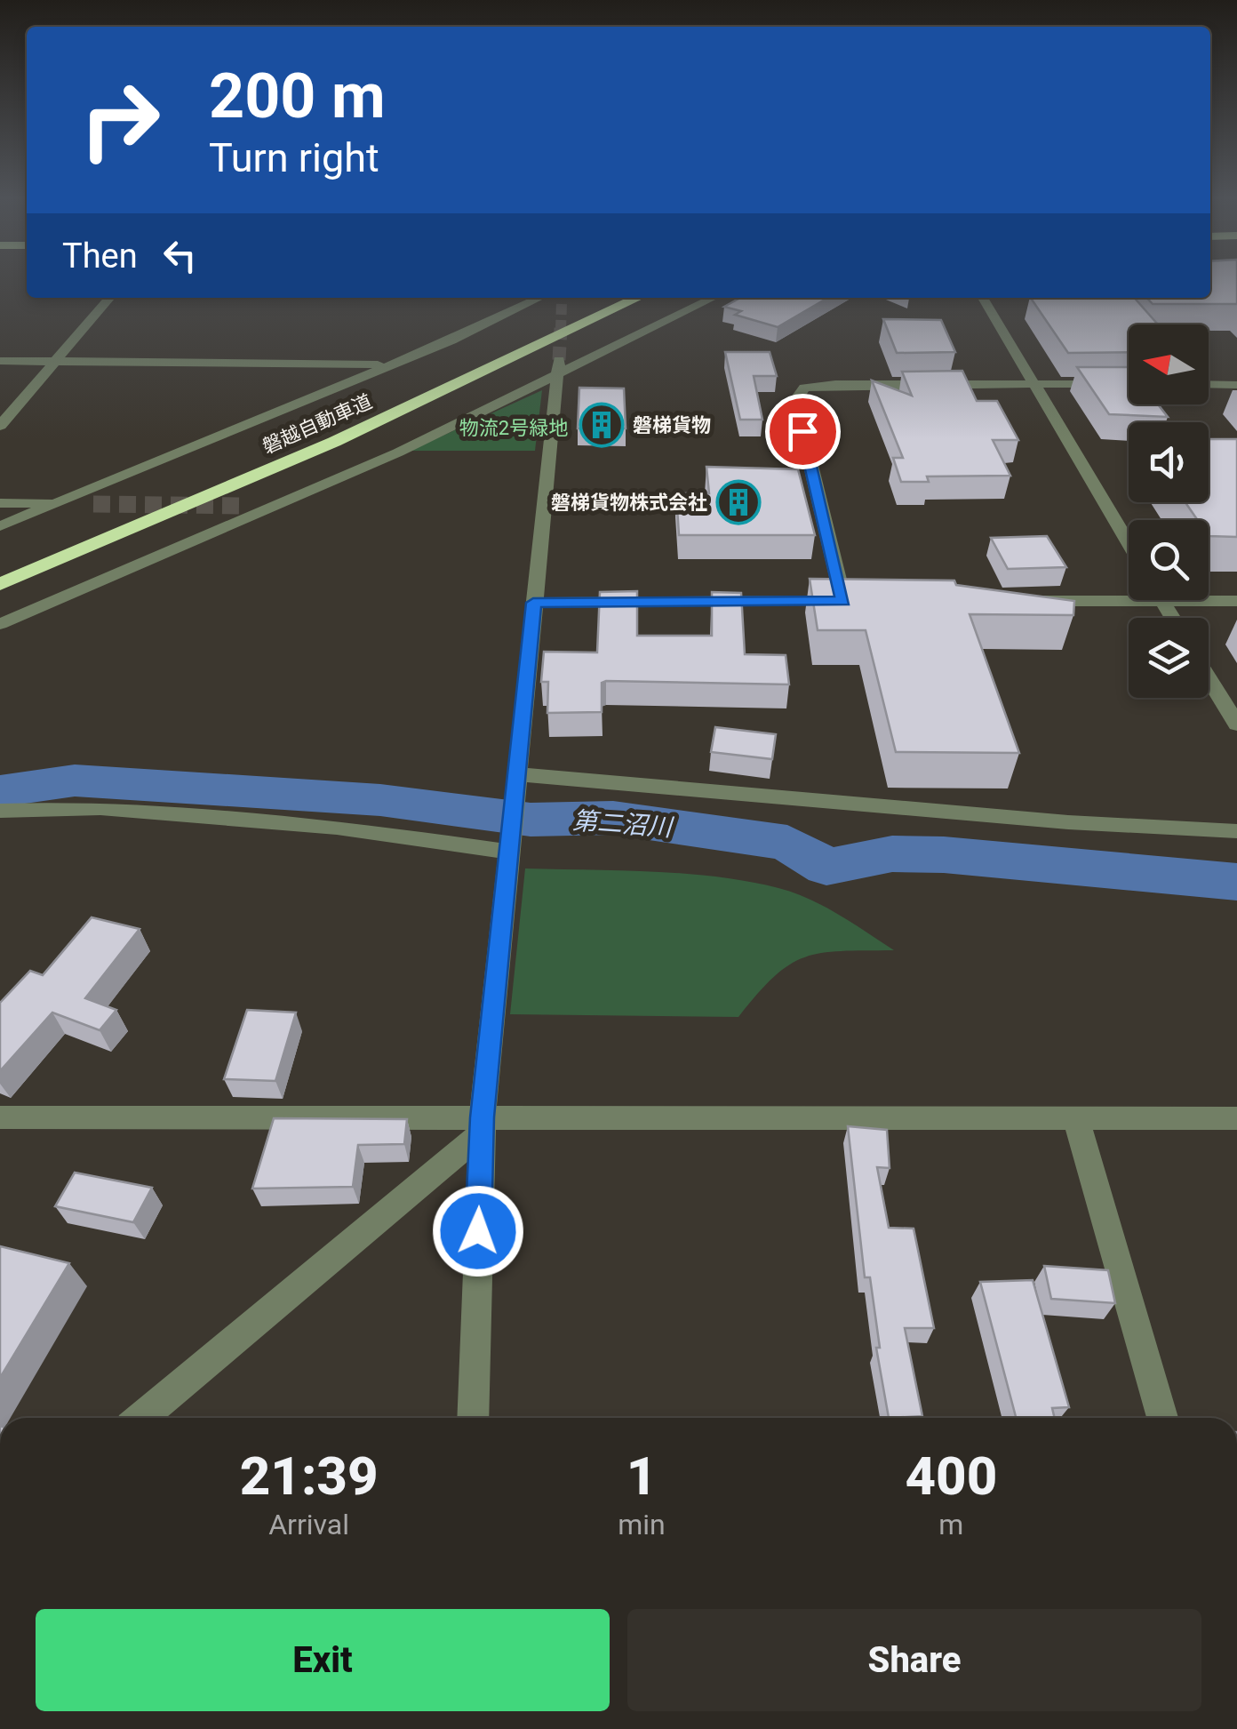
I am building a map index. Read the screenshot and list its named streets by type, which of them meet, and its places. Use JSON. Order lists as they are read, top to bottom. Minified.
{"streets":{"highway":["磐越自動車道"]},"water":["第二沼川"],"parks":["物流2号緑地"],"places":{"building":["磐梯貨物","磐梯貨物株式会社"]},"north":"left","page":{"turn":["200 m","Turn right"],"then":"Then","eta":["21:39","Arrival","1","min","400","m"],"buttons":["Exit","Share"]}}
